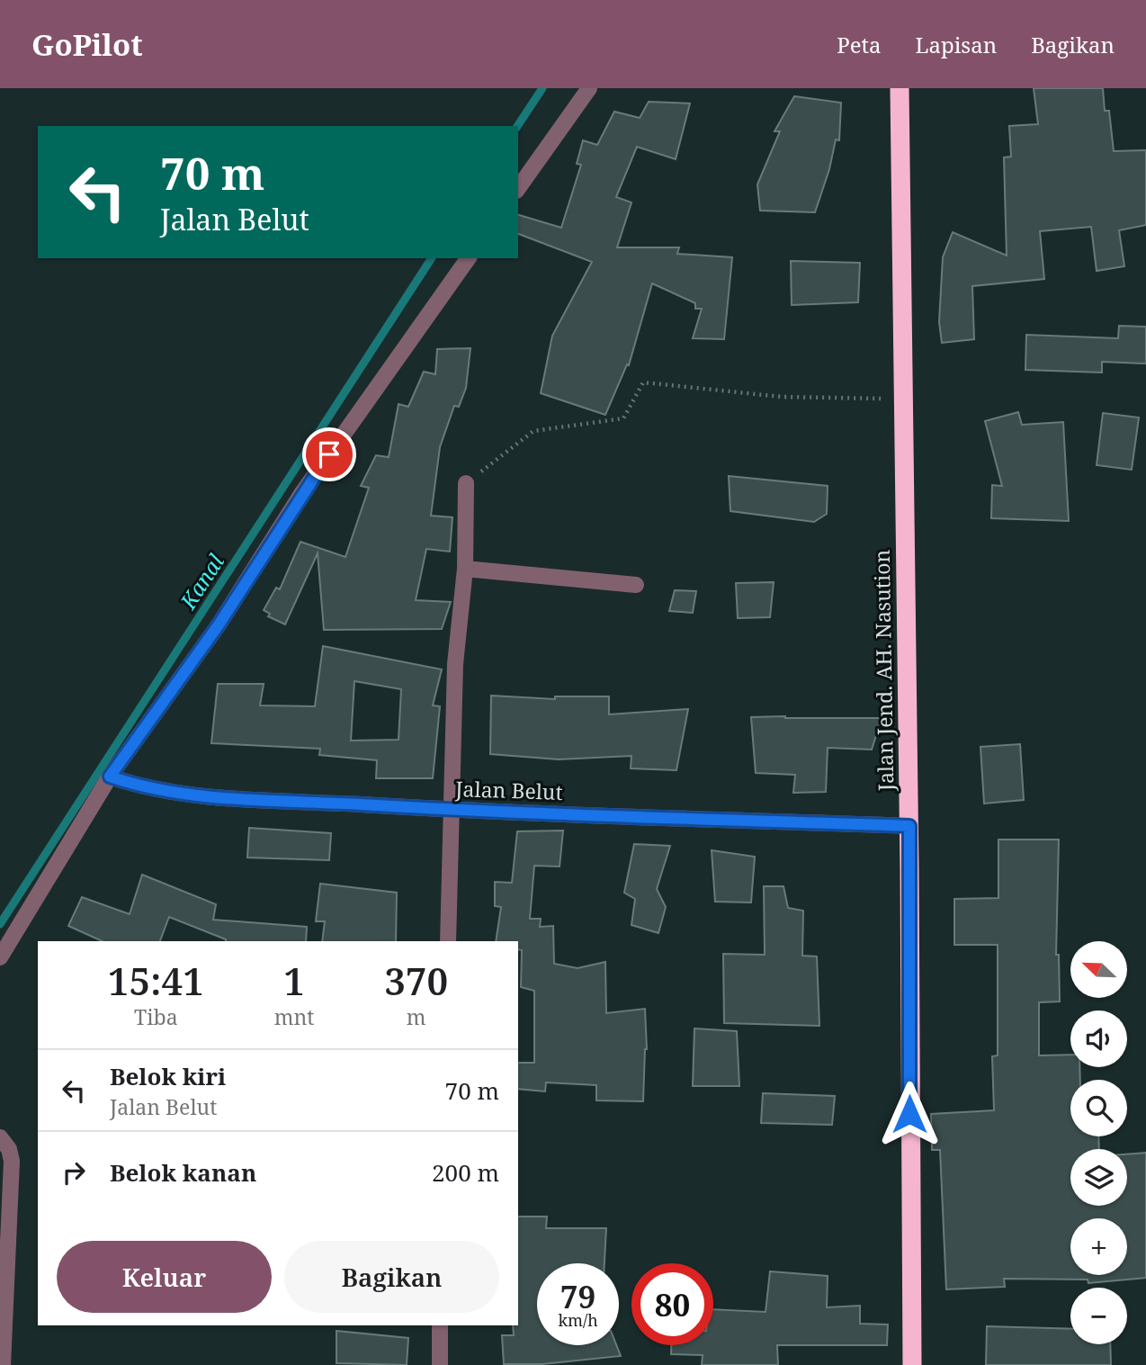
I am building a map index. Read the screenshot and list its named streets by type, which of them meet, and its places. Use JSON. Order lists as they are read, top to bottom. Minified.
{"streets":{"highway":["Jalan Jend. AH. Nasution"],"street":["Jalan Belut"]},"crossings":[["Jalan Jend. AH. Nasution","Jalan Belut"]],"water":["Kanal"],"north":"top left","page":{"header":"GoPilot","nav":["Peta","Lapisan","Bagikan"],"turn":["70 m","Jalan Belut"],"map_buttons":["+","−"],"eta":["15:41","Tiba","1","mnt","370","m"],"list":[{"name":"Belok kiri","note":"Jalan Belut","value":"70 m"},{"name":"Belok kanan","value":"200 m"}],"buttons":["Keluar","Bagikan"],"speed":"79 km/h","limit":"80"}}
